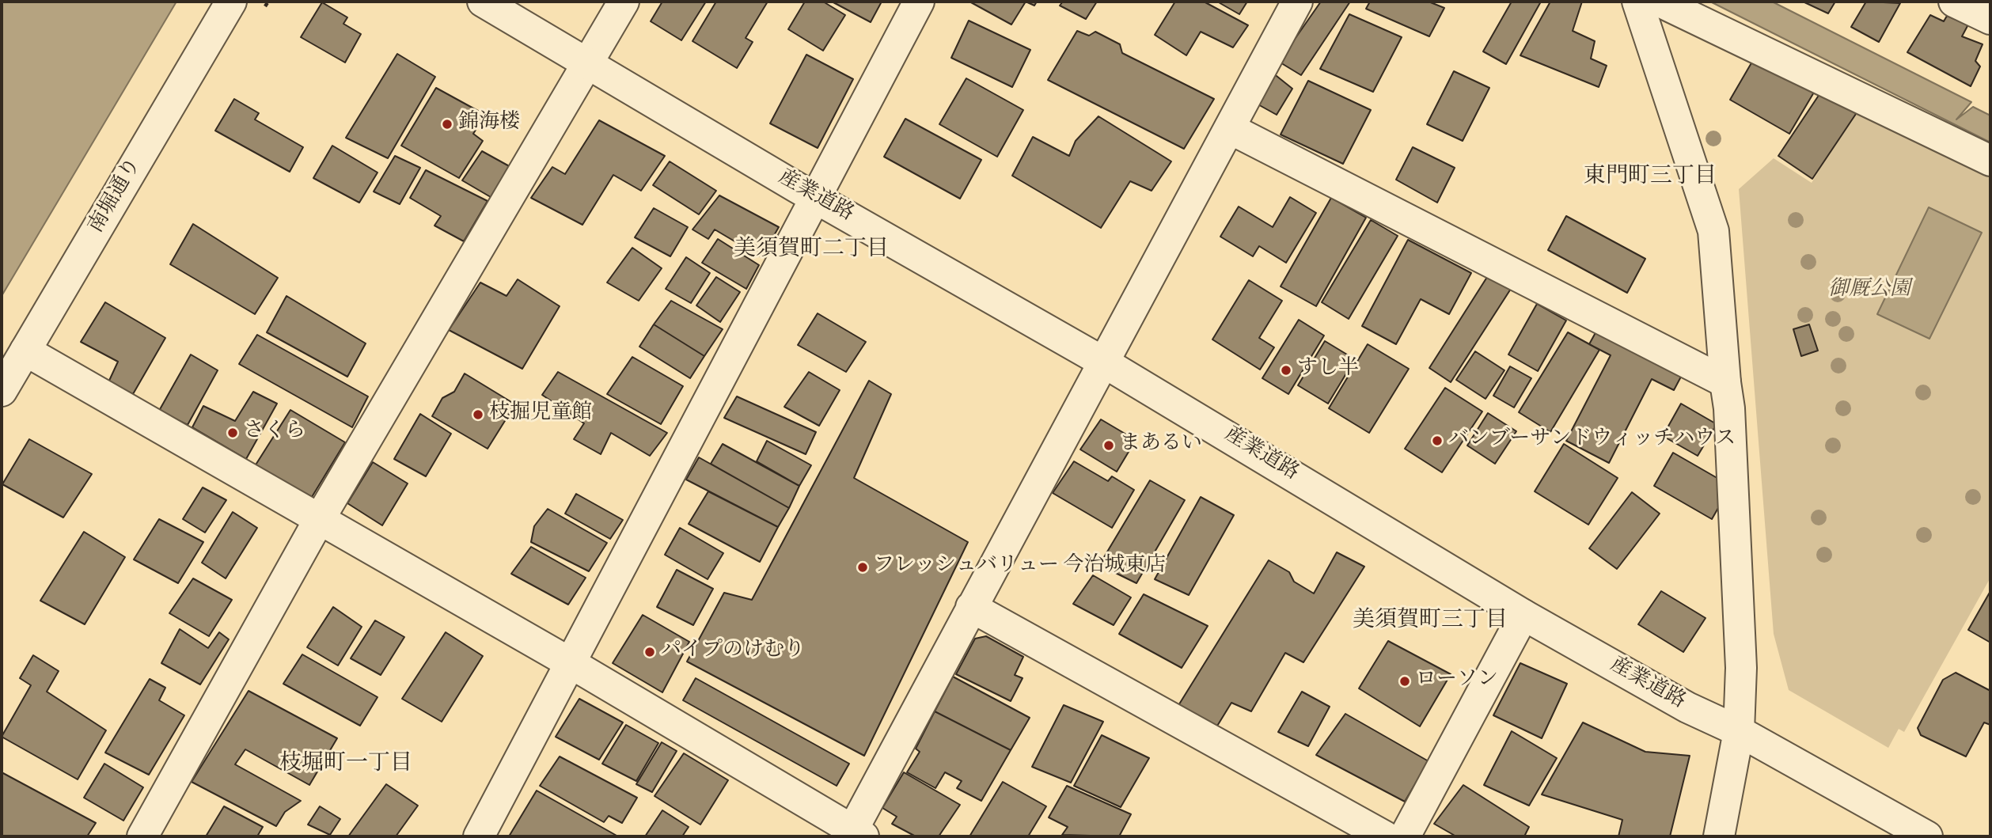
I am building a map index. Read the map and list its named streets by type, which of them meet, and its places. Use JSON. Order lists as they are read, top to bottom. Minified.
{"streets":{"street":["南堀通り","産業道路"]},"districts":["東門町三丁目","美須賀町二丁目","美須賀町三丁目","枝堀町一丁目"],"parks":["御厩公園"],"places":["錦海楼","すし半","枝掘児童館","さくら","バンブーサンドウィッチハウス","まあるい","フレッシュバリュー 今治城東店","パイプのけむり","ローソン"]}
